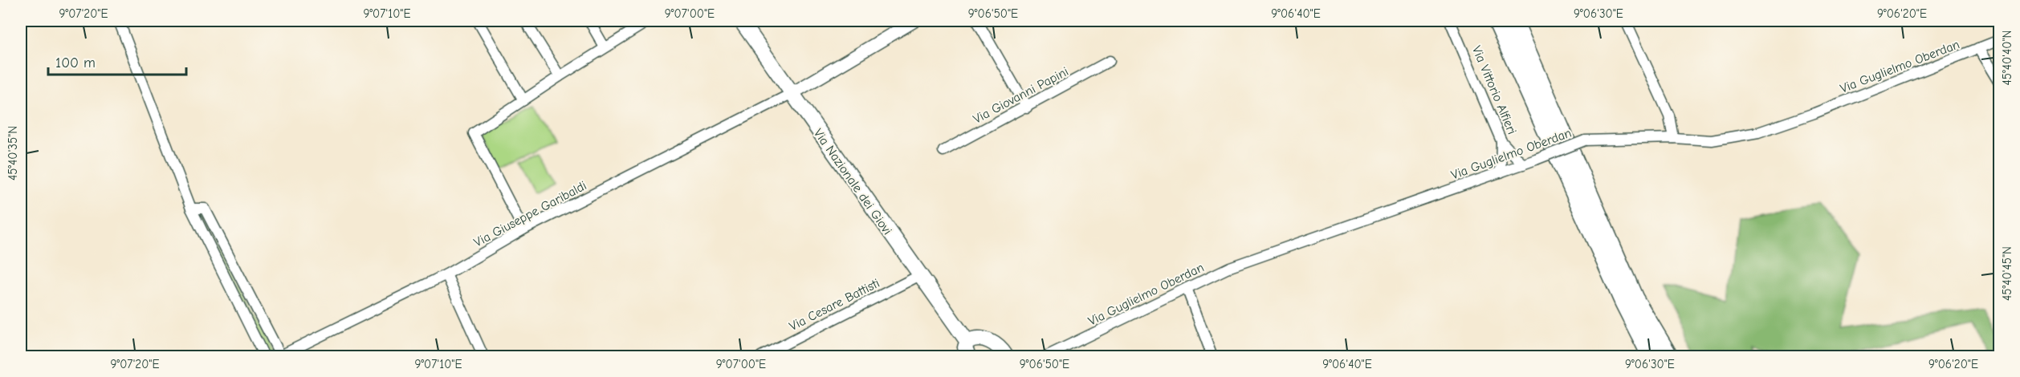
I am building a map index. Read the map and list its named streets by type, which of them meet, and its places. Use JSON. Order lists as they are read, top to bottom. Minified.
{"streets":{"main road":["Via Nazionale dei Giovi"],"street":["Via Guglielmo Oberdan","Via Vittorio Alfieri","Via Giovanni Papini","Via Giuseppe Garibaldi","Via Cesare Battisti"]},"crossings":[["Via Guglielmo Oberdan","Via Vittorio Alfieri"],["Via Nazionale dei Giovi","Via Giuseppe Garibaldi"],["Via Nazionale dei Giovi","Via Cesare Battisti"]],"scale_bar":"100 m","coordinates":["9°07'20\"E","9°07'10\"E","9°07'00\"E","9°06'50\"E","9°06'40\"E","9°06'30\"E","9°06'20\"E","45°40'40\"N","45°40'35\"N","45°40'45\"N"]}
